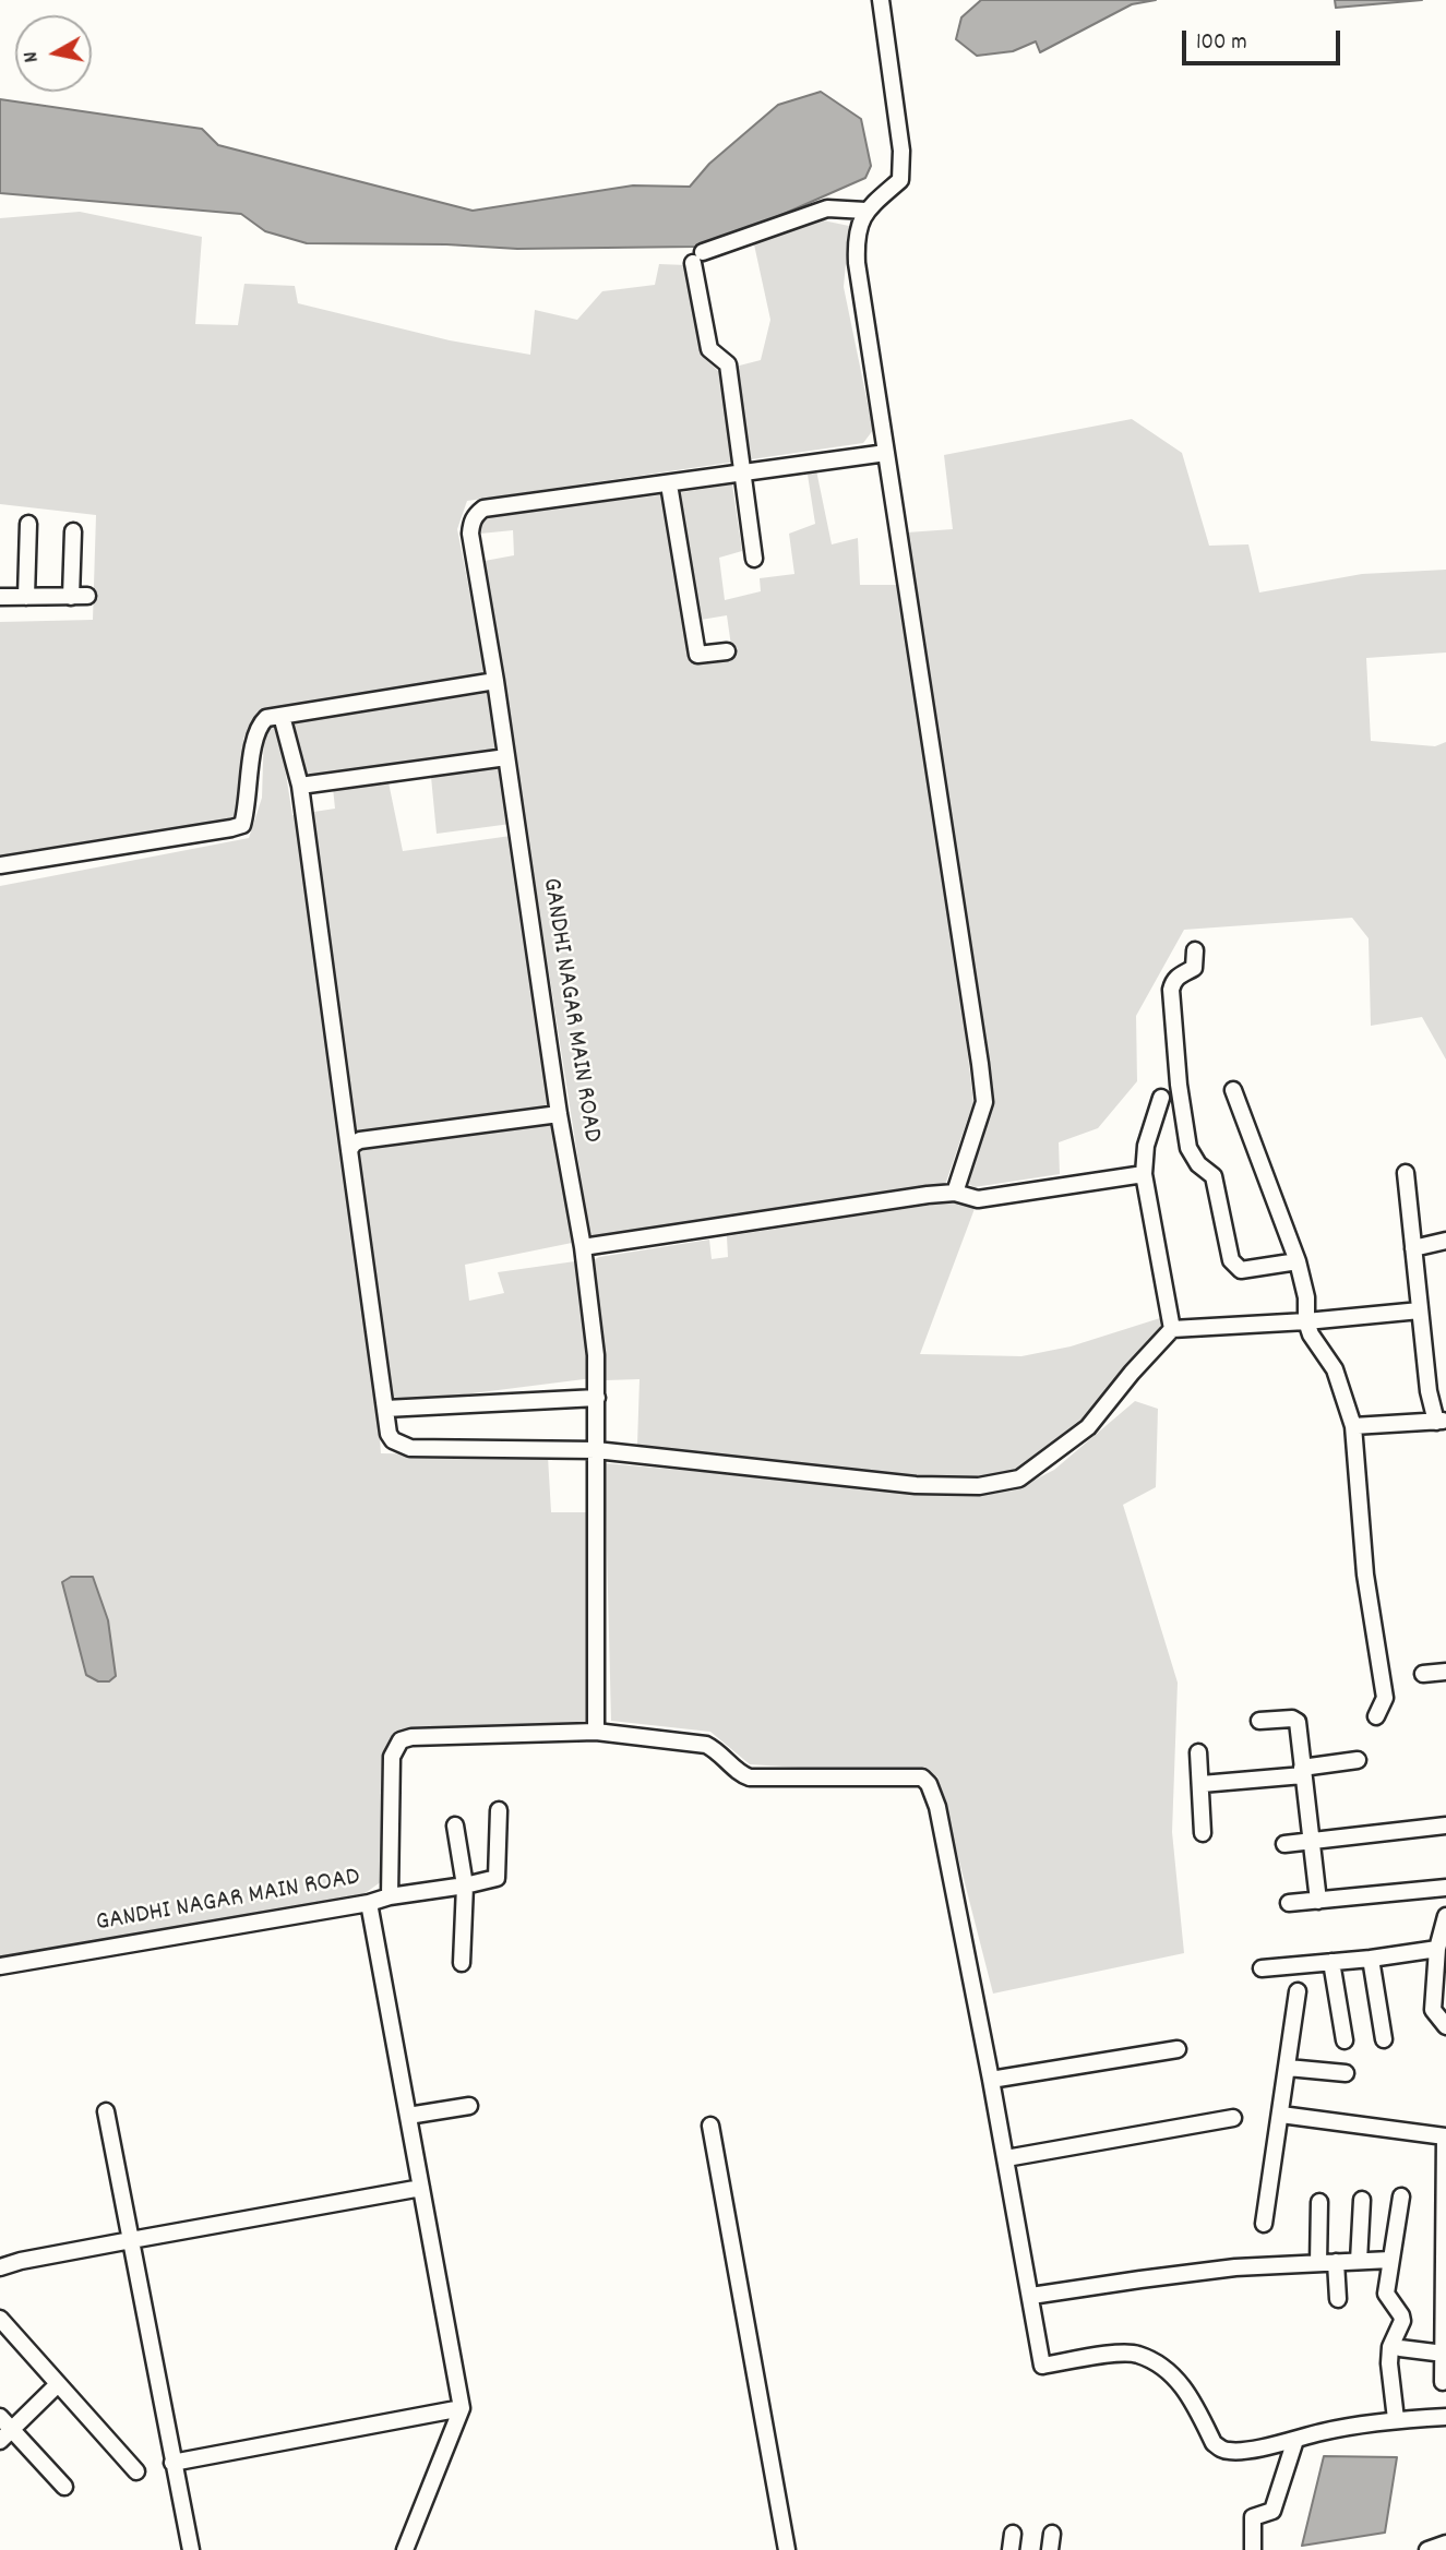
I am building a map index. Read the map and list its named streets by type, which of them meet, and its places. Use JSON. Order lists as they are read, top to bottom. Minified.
{"streets":{"street":["GANDHI NAGAR MAIN ROAD"]},"scale_bar":"100 m","north":"left"}
